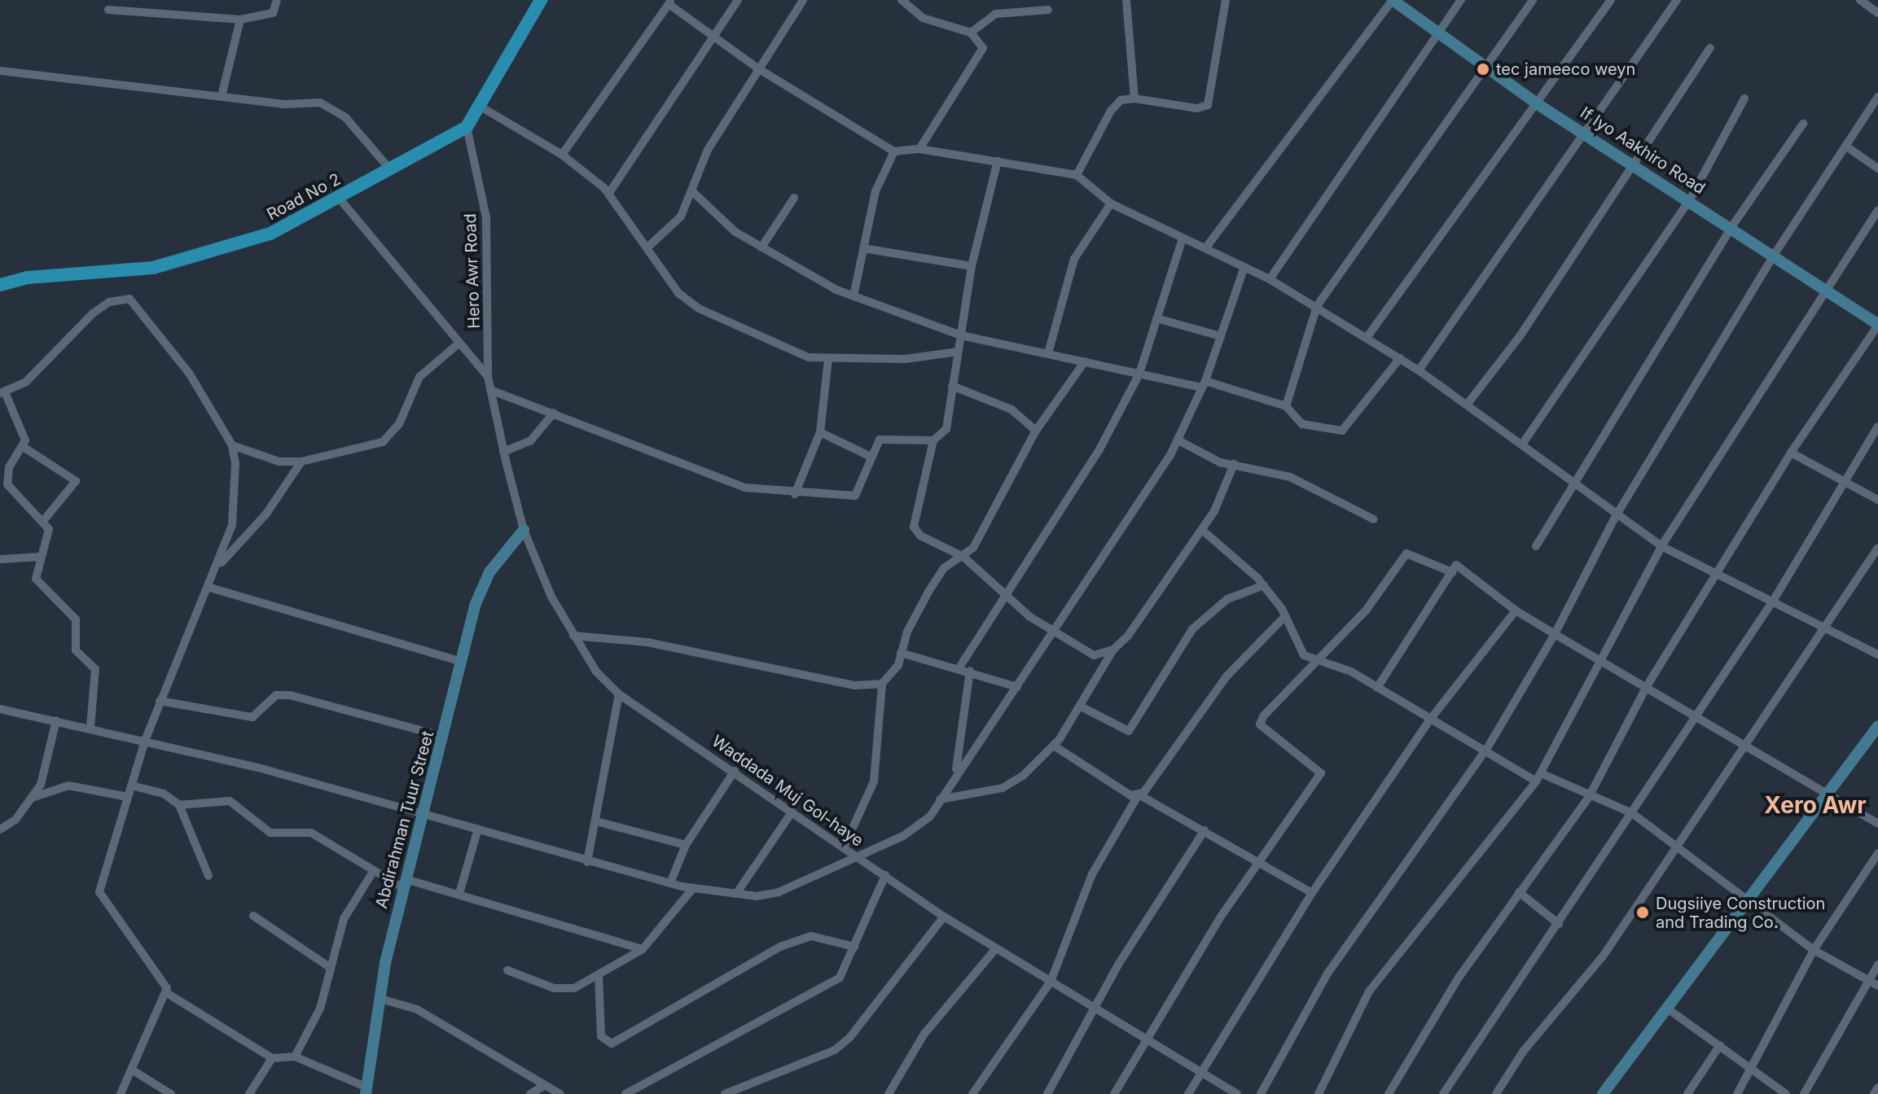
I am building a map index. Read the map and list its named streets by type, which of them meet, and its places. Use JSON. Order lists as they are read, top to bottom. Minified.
{"streets":{"main road":["Road No 2"],"street":["If Iyo Aakhiro Road","Hero Awr Road","Waddada Muj Gol-haye","Abdirahman Tuur Street"]},"crossings":[["Road No 2","Hero Awr Road"],["Hero Awr Road","Waddada Muj Gol-haye"],["Waddada Muj Gol-haye","Abdirahman Tuur Street"]],"districts":["Xero Awr"],"places":["tec jameeco weyn","Dugsiiye Construction and Trading Co."]}
